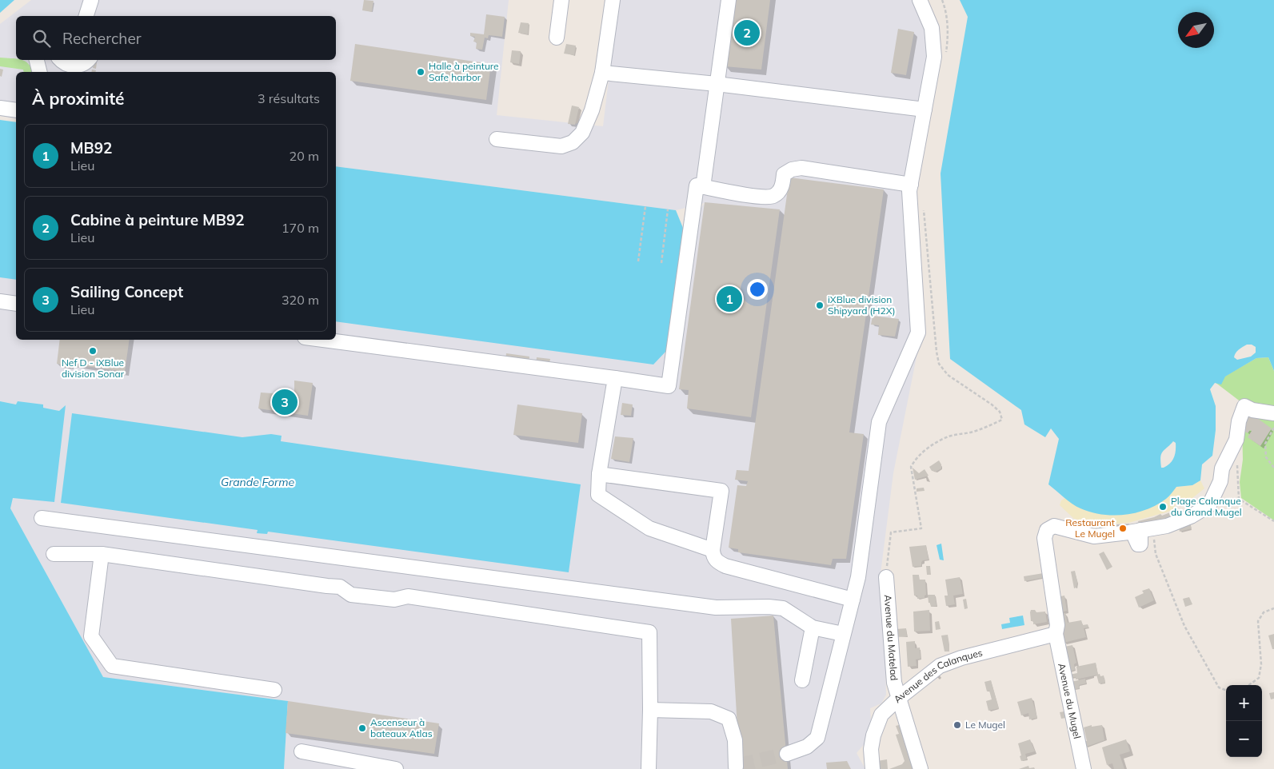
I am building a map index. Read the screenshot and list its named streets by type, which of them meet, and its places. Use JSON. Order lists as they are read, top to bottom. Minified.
{"streets":{"street":["Avenue du Matelad","Avenue des Calanques","Avenue du Mugel"]},"crossings":[["Avenue du Matelad","Avenue des Calanques"],["Avenue des Calanques","Avenue du Mugel"]],"water":["Grande Forme"],"places":["Halle à peinture Safe harbor","iXBlue division Shipyard (H2X)","Nef D - iXBlue division Sonar","Plage Calanque du Grand Mugel","Restaurant Le Mugel","Le Mugel","Ascenseur à bateaux Atlas"],"north":"bottom left","page":{"search":"Rechercher","pins":["2","1","3"],"heading":["À proximité","3 résultats"],"list":[{"mark":"1","name":"MB92","note":"Lieu","value":"20 m"},{"mark":"2","name":"Cabine à peinture MB92","note":"Lieu","value":"170 m"},{"mark":"3","name":"Sailing Concept","note":"Lieu","value":"320 m"}],"map_buttons":["+","−"]}}
